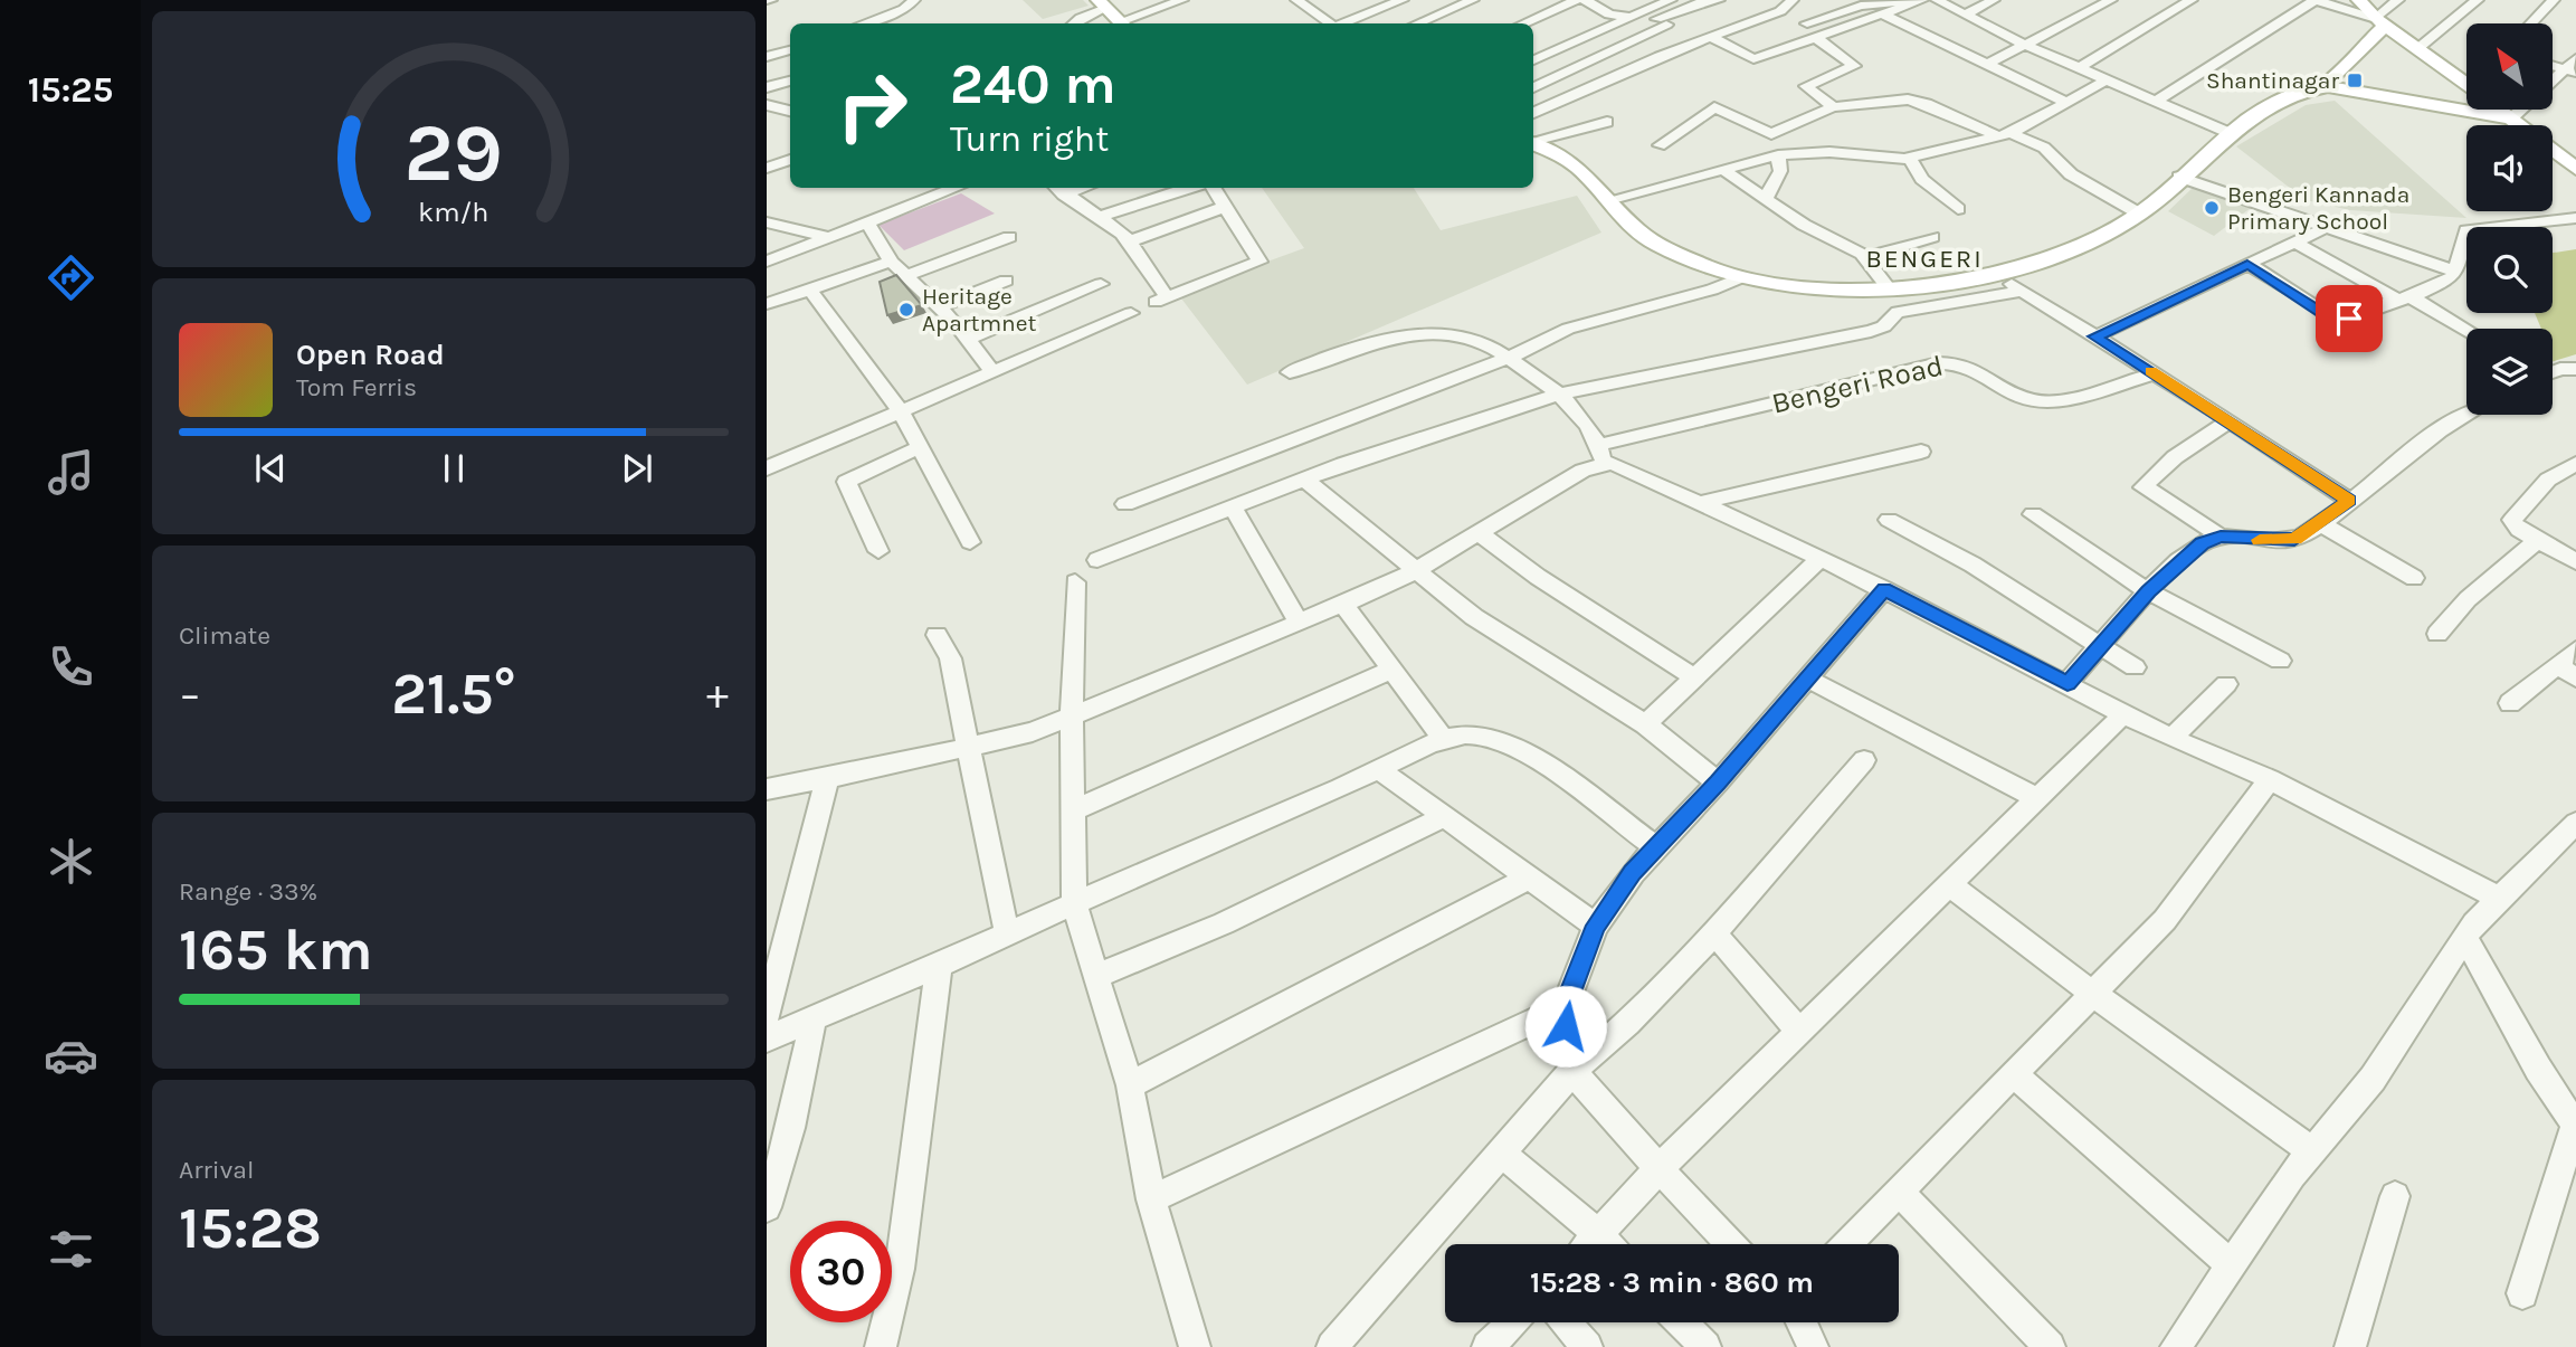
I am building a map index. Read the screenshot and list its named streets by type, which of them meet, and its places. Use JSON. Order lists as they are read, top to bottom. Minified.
{"streets":{"street":["Bengeri Road"]},"districts":["BENGERI"],"places":{"transit":["Shantinagar"],"other":["Bengeri Kannada Primary School","Heritage Apartmnet"]},"north":"top left","page":{"tabs":"15:25","turn":["240 m","Turn right"],"song":["Open Road","Tom Ferris"],"tile":["Climate",["Range · 33%","165 km"],["Arrival","15:28"]],"heat":["−","21.5°","+"],"limit":"30","trip":"15:28 · 3 min · 860 m","gauge":["29","km/h"]}}
